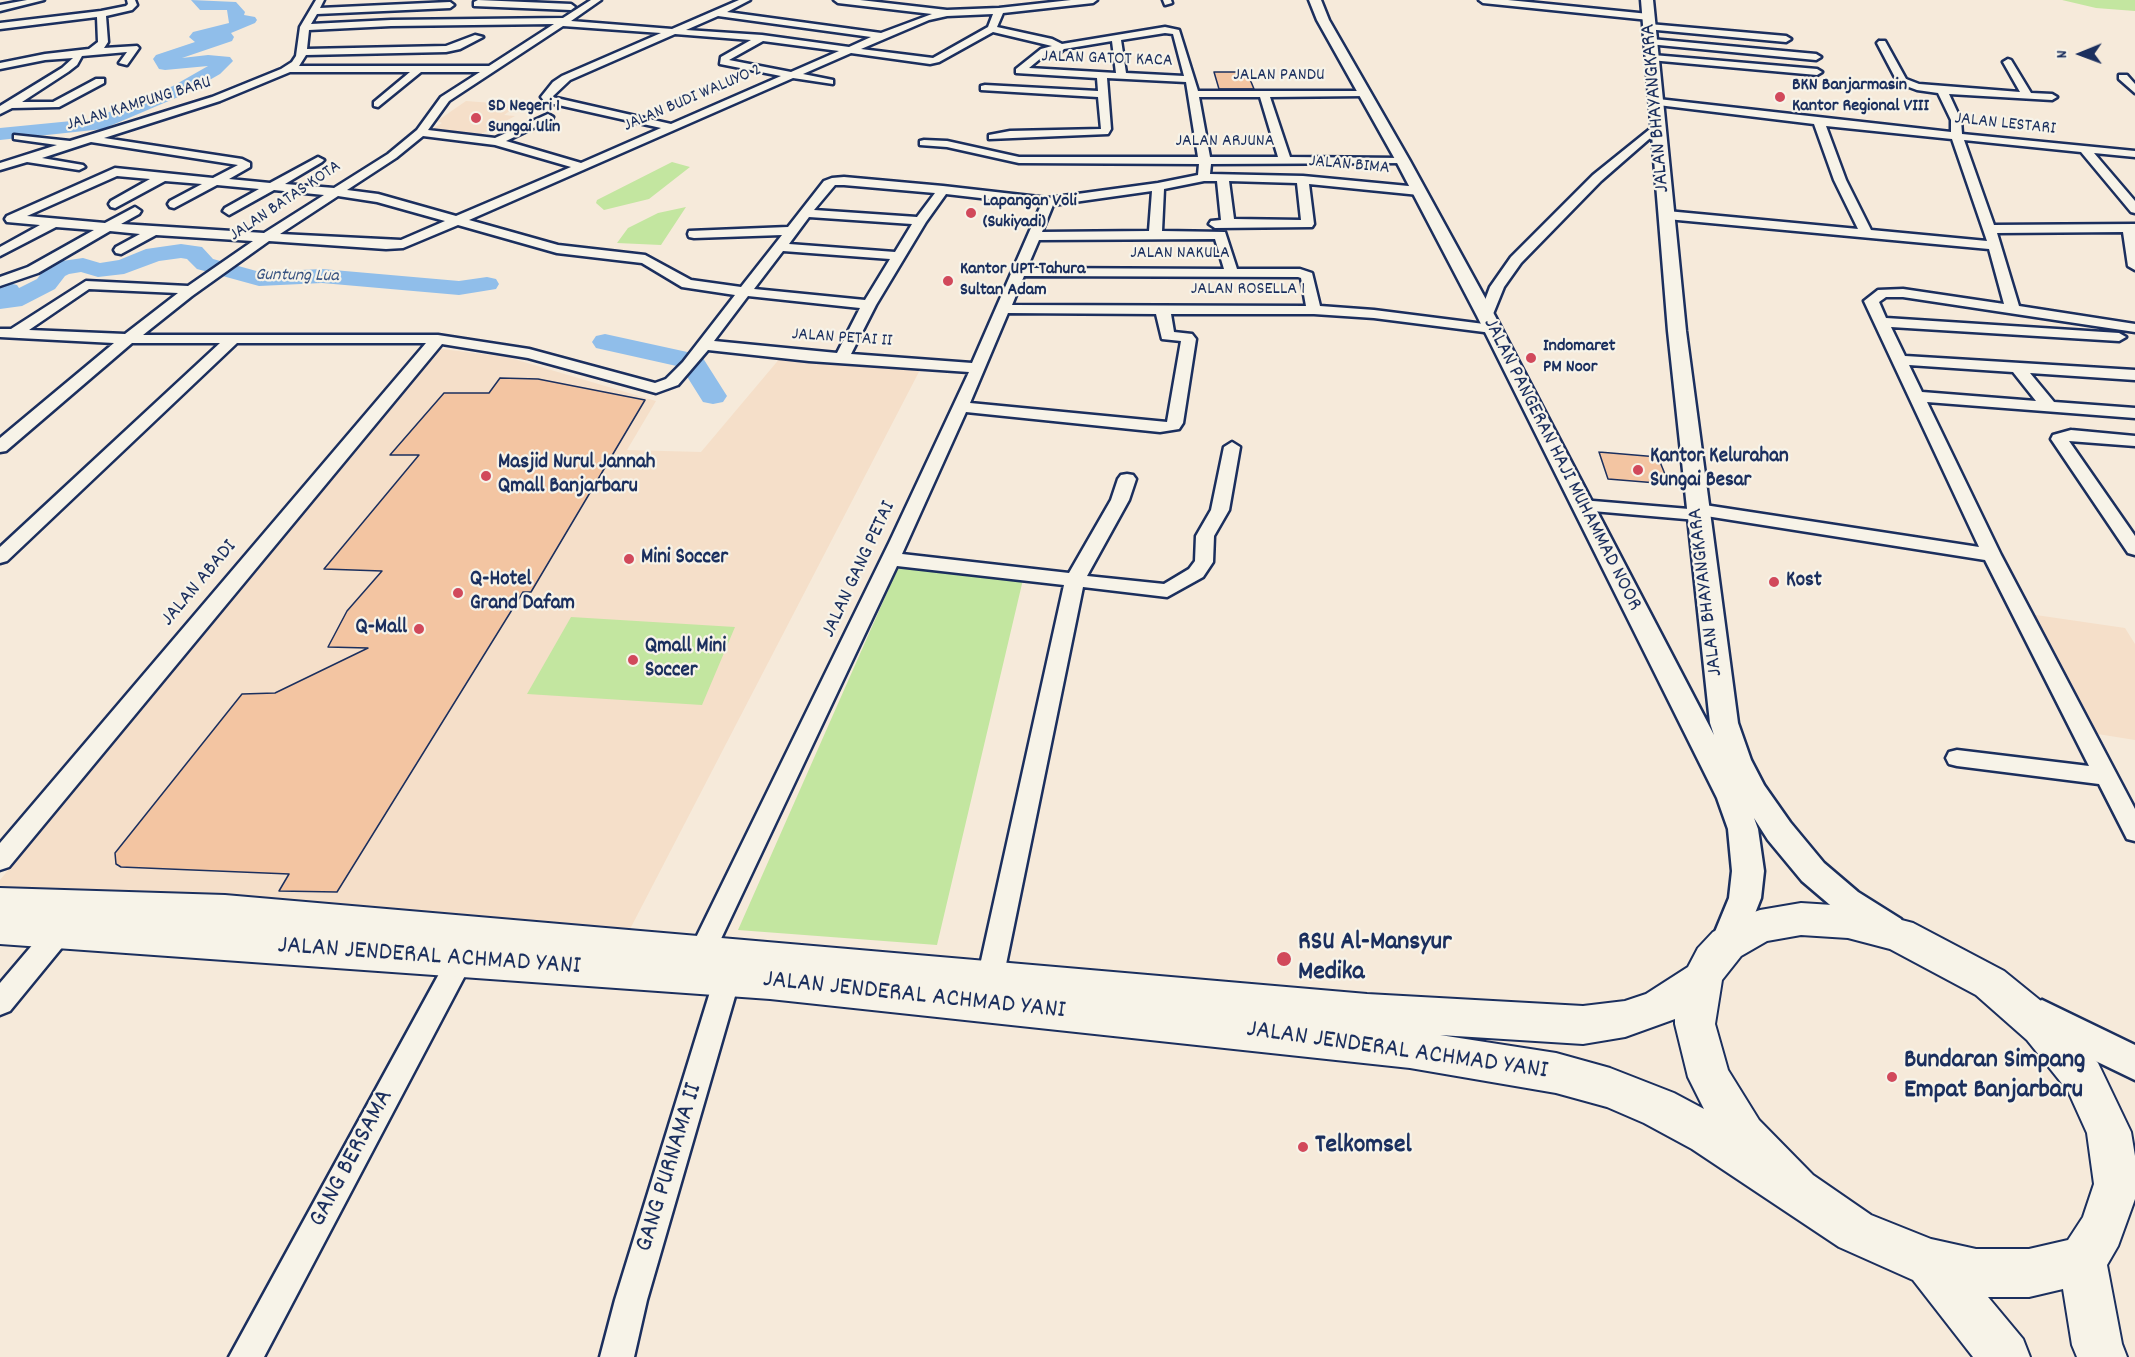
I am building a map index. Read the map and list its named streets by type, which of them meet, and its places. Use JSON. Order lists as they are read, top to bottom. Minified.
{"streets":{"highway":["JALAN JENDERAL ACHMAD YANI"],"main road":["JALAN BHAYANGKARA","JALAN PANGERAN HAJI MUHAMMAD NOOR"],"street":["JALAN GATOT KACA","JALAN PANDU","JALAN BUDI WALUYO 2","JALAN KAMPUNG BARU","JALAN LESTARI","JALAN ARJUNA","JALAN BIMA","JALAN BATAS KOTA","JALAN NAKULA","JALAN ROSELLA 1","JALAN PETAI II","JALAN GANG PETAI","JALAN ABADI","GANG BERSAMA","GANG PURNAMA II"]},"crossings":[["JALAN PANDU","JALAN PANGERAN HAJI MUHAMMAD NOOR"],["JALAN BUDI WALUYO 2","JALAN BATAS KOTA"],["JALAN KAMPUNG BARU","JALAN BATAS KOTA"],["JALAN BHAYANGKARA","JALAN LESTARI"],["JALAN ARJUNA","JALAN PANGERAN HAJI MUHAMMAD NOOR"],["JALAN BIMA","JALAN BATAS KOTA"],["JALAN BIMA","JALAN PETAI II"],["JALAN BIMA","JALAN PANGERAN HAJI MUHAMMAD NOOR"],["JALAN BIMA","JALAN GANG PETAI"],["JALAN BIMA","JALAN ABADI"],["JALAN NAKULA","JALAN ROSELLA 1"],["JALAN NAKULA","JALAN GANG PETAI"],["JALAN ROSELLA 1","JALAN PANGERAN HAJI MUHAMMAD NOOR"],["JALAN ROSELLA 1","JALAN GANG PETAI"],["JALAN PETAI II","JALAN GANG PETAI"],["JALAN GANG PETAI","JALAN JENDERAL ACHMAD YANI"],["JALAN GANG PETAI","GANG PURNAMA II"],["JALAN JENDERAL ACHMAD YANI","GANG BERSAMA"],["JALAN JENDERAL ACHMAD YANI","GANG PURNAMA II"]],"water":["Guntung Lua"],"places":["BKN Banjarmasin Kantor Regional VIII","SD Negeri 1 Sungai Ulin","Lapangan Voli (Sukiyadi)","Kantor UPT Tahura Sultan Adam","Indomaret PM Noor","Kantor Kelurahan Sungai Besar","Masjid Nurul Jannah Qmall Banjarbaru","Mini Soccer","Kost","Q-Hotel Grand Dafam","Q-Mall","Qmall Mini Soccer","RSU Al-Mansyur Medika","Bundaran Simpang Empat Banjarbaru","Telkomsel"],"north":"left"}
